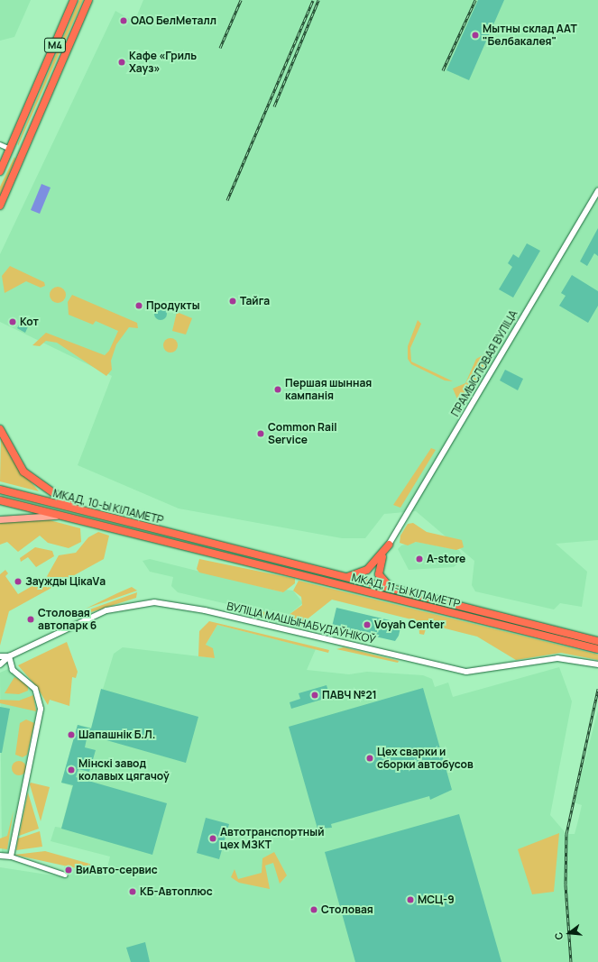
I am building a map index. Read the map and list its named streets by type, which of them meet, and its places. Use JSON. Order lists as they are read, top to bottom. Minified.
{"streets":{"highway":["М4","МКАД, 10-Ы КІЛАМЕТР","МКАД, 11-Ы КІЛАМЕТР"],"main road":["ПРАМЫСЛОВАЯ ВУЛІЦА","ВУЛІЦА МАШЫНАБУДАЎНІКОЎ"]},"crossings":[["МКАД, 10-Ы КІЛАМЕТР","МКАД, 11-Ы КІЛАМЕТР"]],"places":["ОАО БелМеталл","Мытны склад ААТ \"Белбакалея\"","Кафе «Гриль Хауз»","Тайга","Продукты","Кот","Першая шынная кампанія","Common Rail Service","А-store","Заужды ЦікаVа","Столовая автопарк 6","Voyah Center","ПАВЧ №21","Шапашнік Б.Л.","Цех сварки и сборки автобусов","Мінскі завод колавых цягачоў","Автотранспортный цех МЗКТ","ВиАвто-сервис","КБ-Автоплюс","МСЦ-9","Столовая"],"north":"left"}
